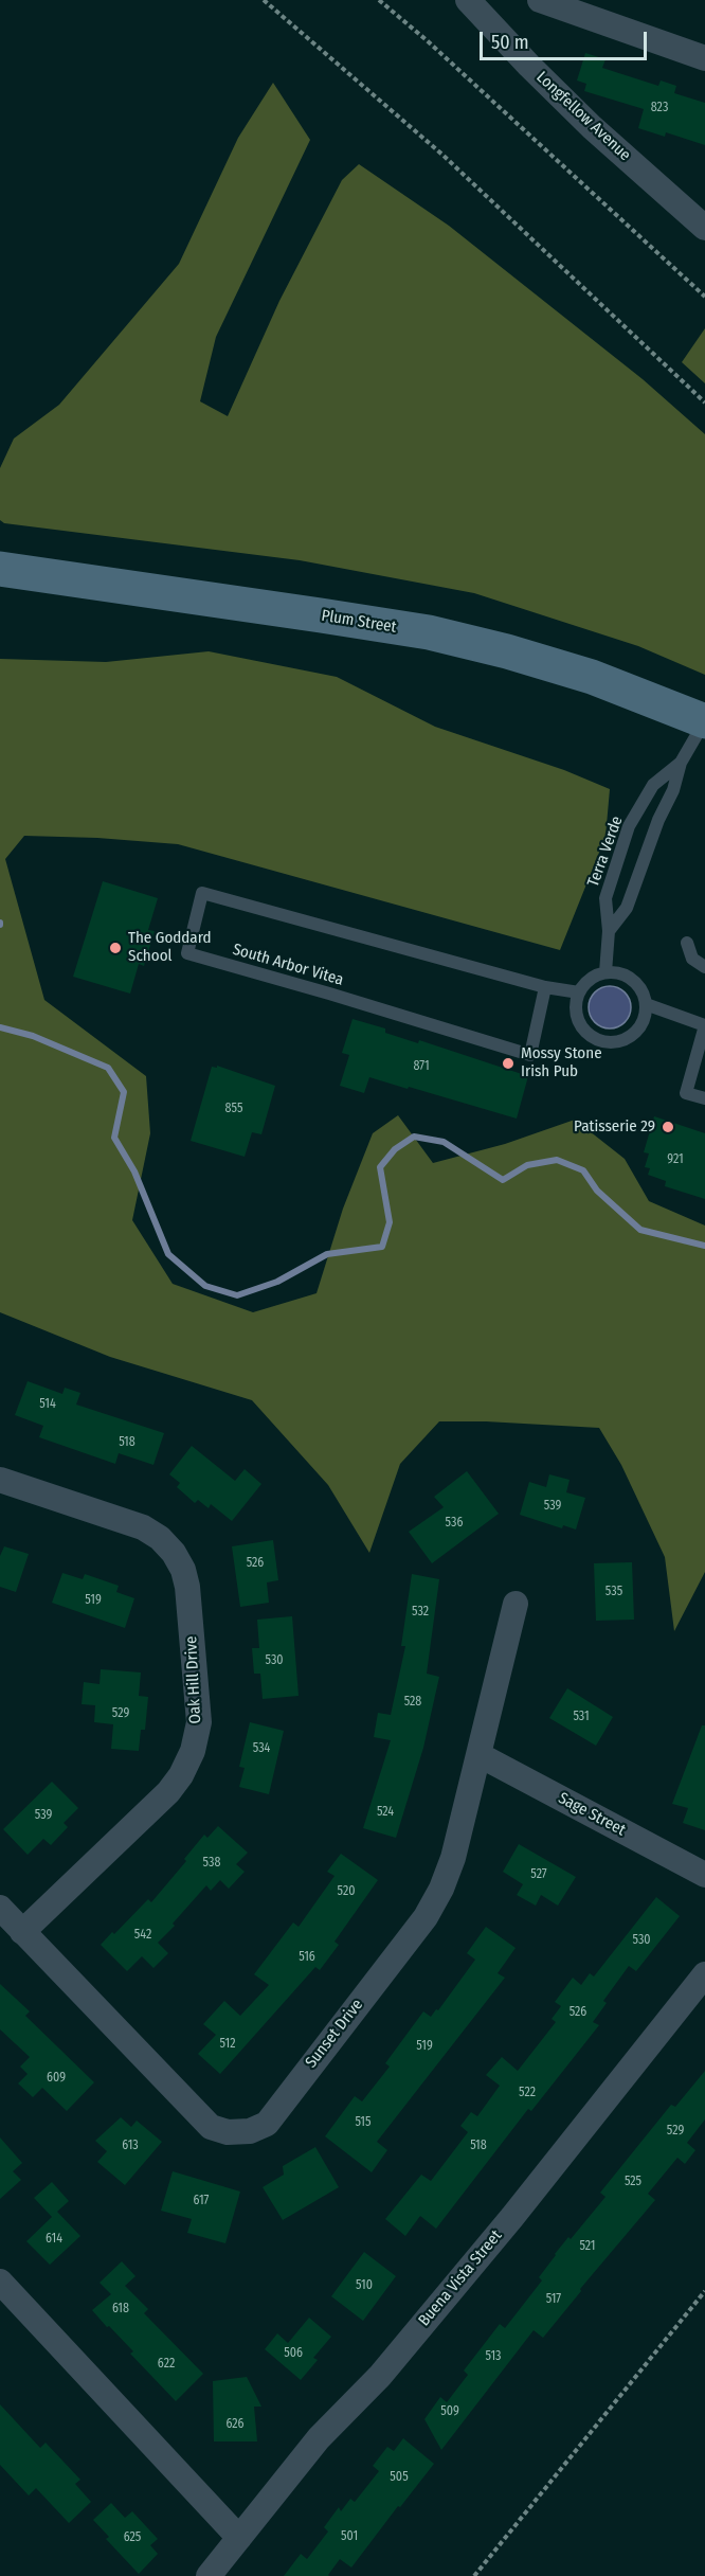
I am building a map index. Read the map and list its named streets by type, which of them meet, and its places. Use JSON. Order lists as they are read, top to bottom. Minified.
{"streets":{"main road":["Plum Street"],"street":["Longfellow Avenue","Oak Hill Drive","Sage Street","Sunset Drive","Buena Vista Street"],"lane":["Terra Verde","South Arbor Vitea"]},"crossings":[["Plum Street","Terra Verde"],["Terra Verde","South Arbor Vitea"],["Oak Hill Drive","Sunset Drive"],["Sage Street","Sunset Drive"]],"places":["The Goddard School","Mossy Stone Irish Pub","Patisserie 29"],"house_numbers":["823","871","855","921","514","518","539","536","526","535","519","532","530","528","529","531","534","524","539","538","527","520","542","530","516","526","512","519","609","522","515","529","613","518","525","617","614","521","510","517","618","506","513","622","509","626","505","501","625"],"scale_bar":"50 m"}
